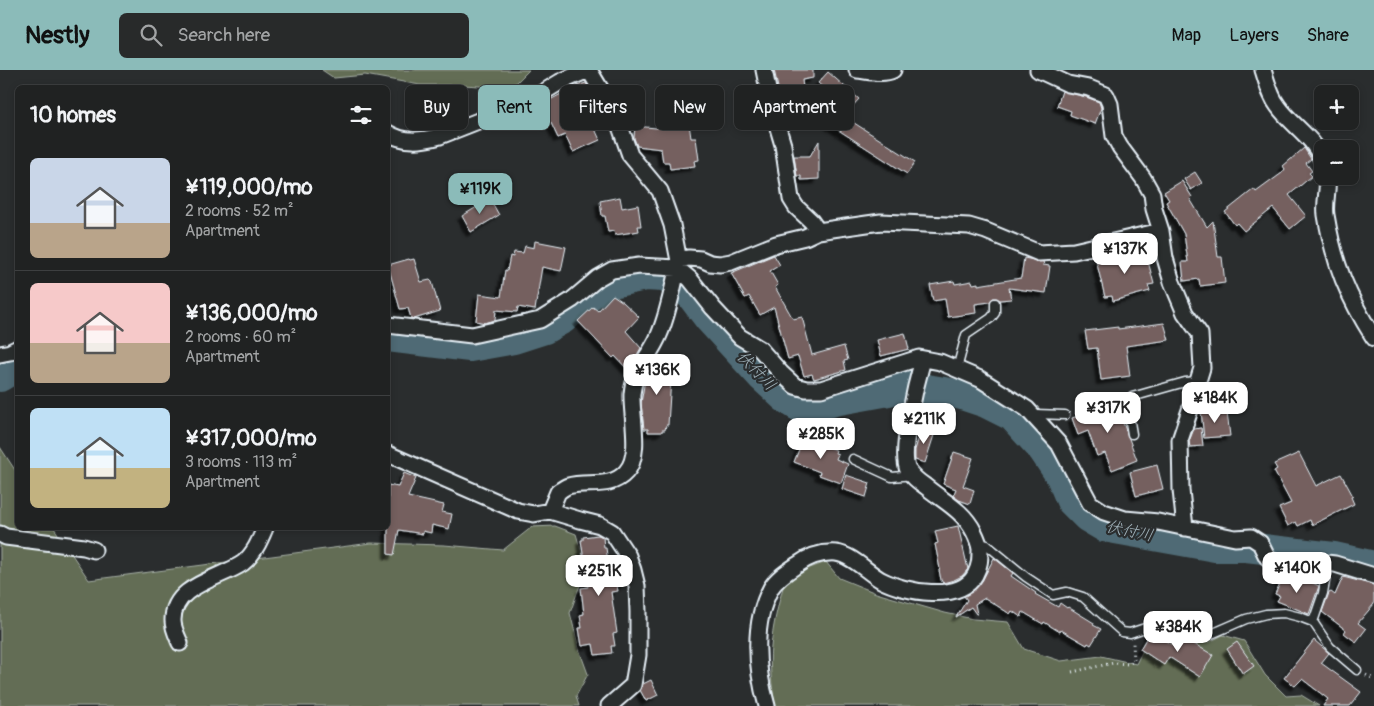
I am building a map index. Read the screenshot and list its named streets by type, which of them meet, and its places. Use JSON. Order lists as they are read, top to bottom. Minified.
{"water":["伏付川"],"page":{"header":"Nestly","search":"Search here","nav":["Map","Layers","Share"],"map_buttons":["+","−"],"chip":["Buy","Rent","Filters","New","Apartment"],"heading":"10 homes","list":[{"name":"¥119,000/mo","note":"2 rooms · 52 m² · Apartment"},{"name":"¥136,000/mo","note":"2 rooms · 60 m² · Apartment"},{"name":"¥317,000/mo","note":"3 rooms · 113 m² · Apartment"}],"price":["¥119K","¥137K","¥136K","¥184K","¥317K","¥211K","¥285K","¥140K","¥251K","¥384K"]}}
